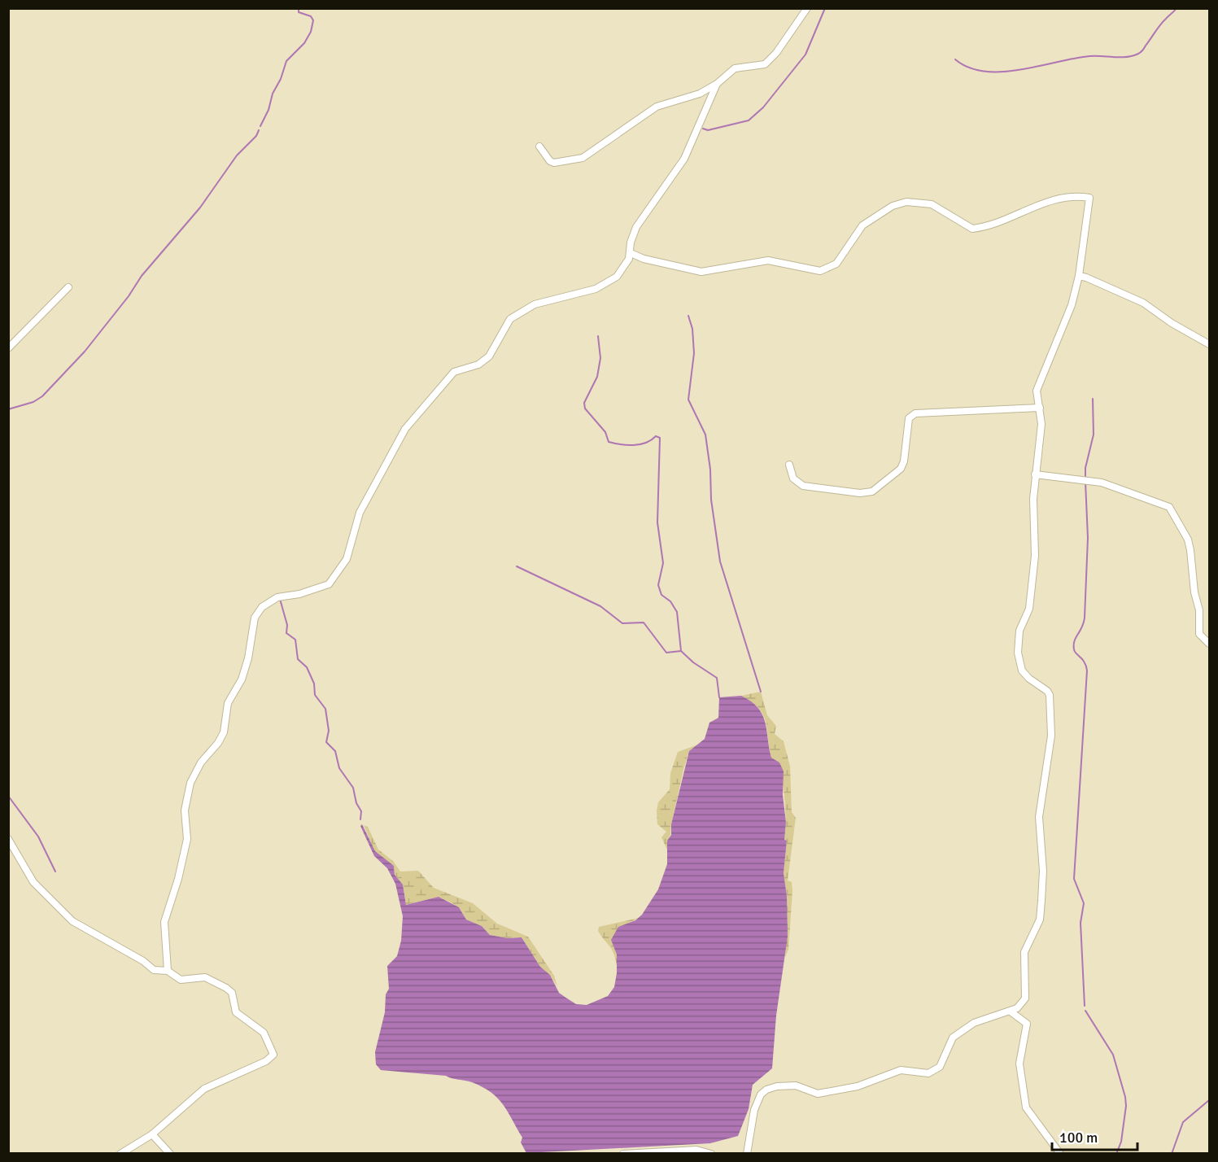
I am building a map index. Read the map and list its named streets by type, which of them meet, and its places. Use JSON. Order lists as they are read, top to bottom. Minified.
{"scale_bar":"100 m"}
